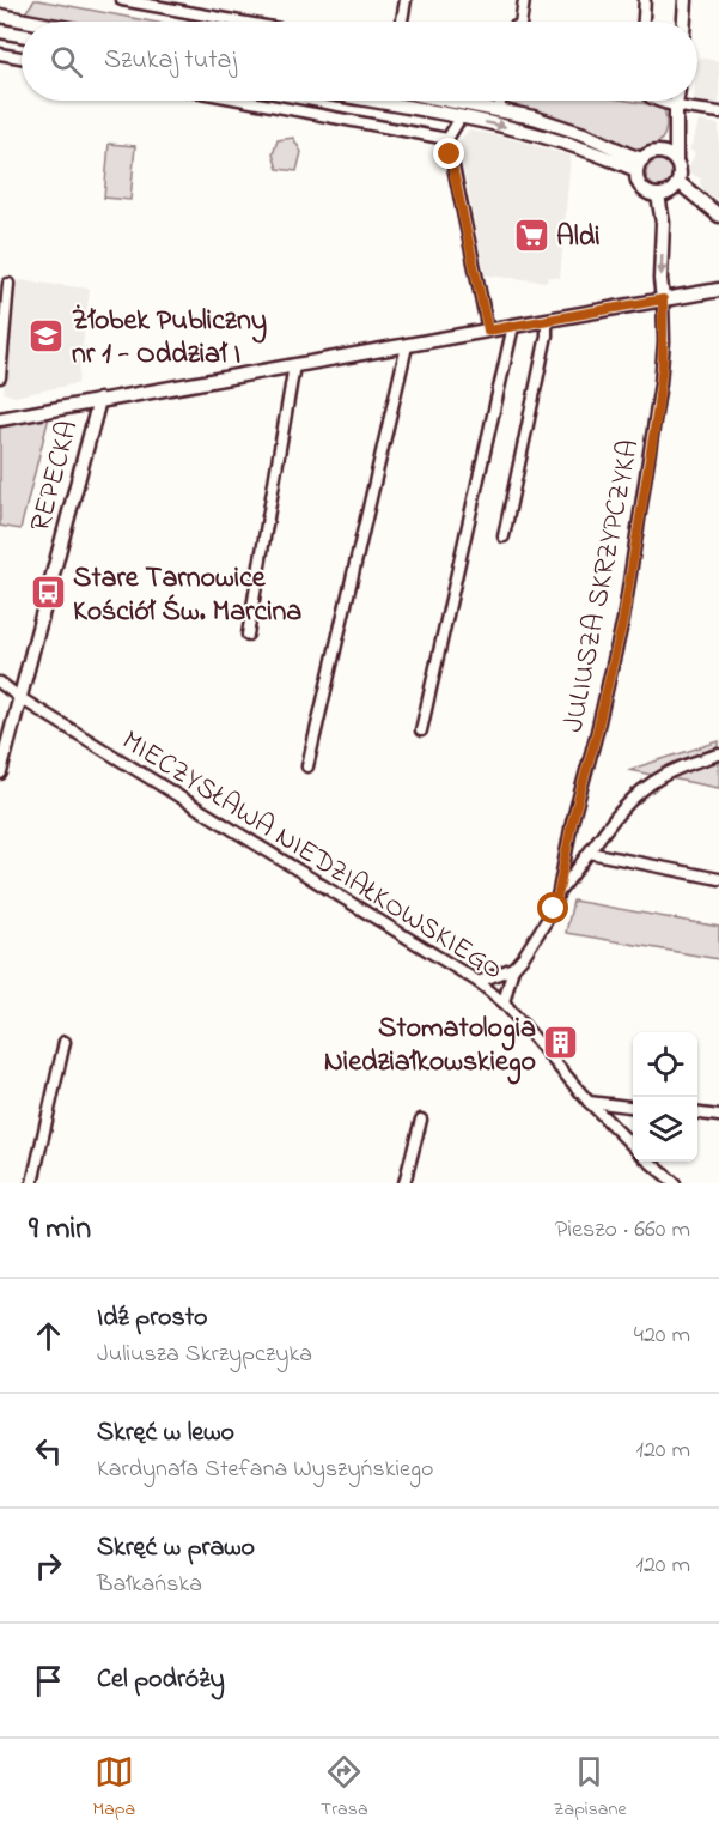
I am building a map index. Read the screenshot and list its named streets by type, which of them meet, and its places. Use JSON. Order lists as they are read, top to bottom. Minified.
{"streets":{"street":["REPECKA","JULIUSZA SKRZYPCZYKA","MIECZYSŁAWA NIEDZIAŁKOWSKIEGO"]},"crossings":[["REPECKA","MIECZYSŁAWA NIEDZIAŁKOWSKIEGO"],["JULIUSZA SKRZYPCZYKA","MIECZYSŁAWA NIEDZIAŁKOWSKIEGO"]],"places":{"supermarket":["Aldi"],"school or university":["Żłobek Publiczny nr 1 - Oddział I"],"bus stop":["Stare Tarnowice Kościół Św. Marcina"],"building":["Stomatologia Niedziałkowskiego"]},"page":{"search":"Szukaj tutaj","heading":["9 min","Pieszo · 660 m"],"list":[["Idź prosto","Juliusza Skrzypczyka","420 m"],["Skręć w lewo","Kardynała Stefana Wyszyńskiego","120 m"],["Skręć w prawo","Bałkańska","120 m"],"Cel podróży"],"nav":["Mapa","Trasa","Zapisane"]}}
